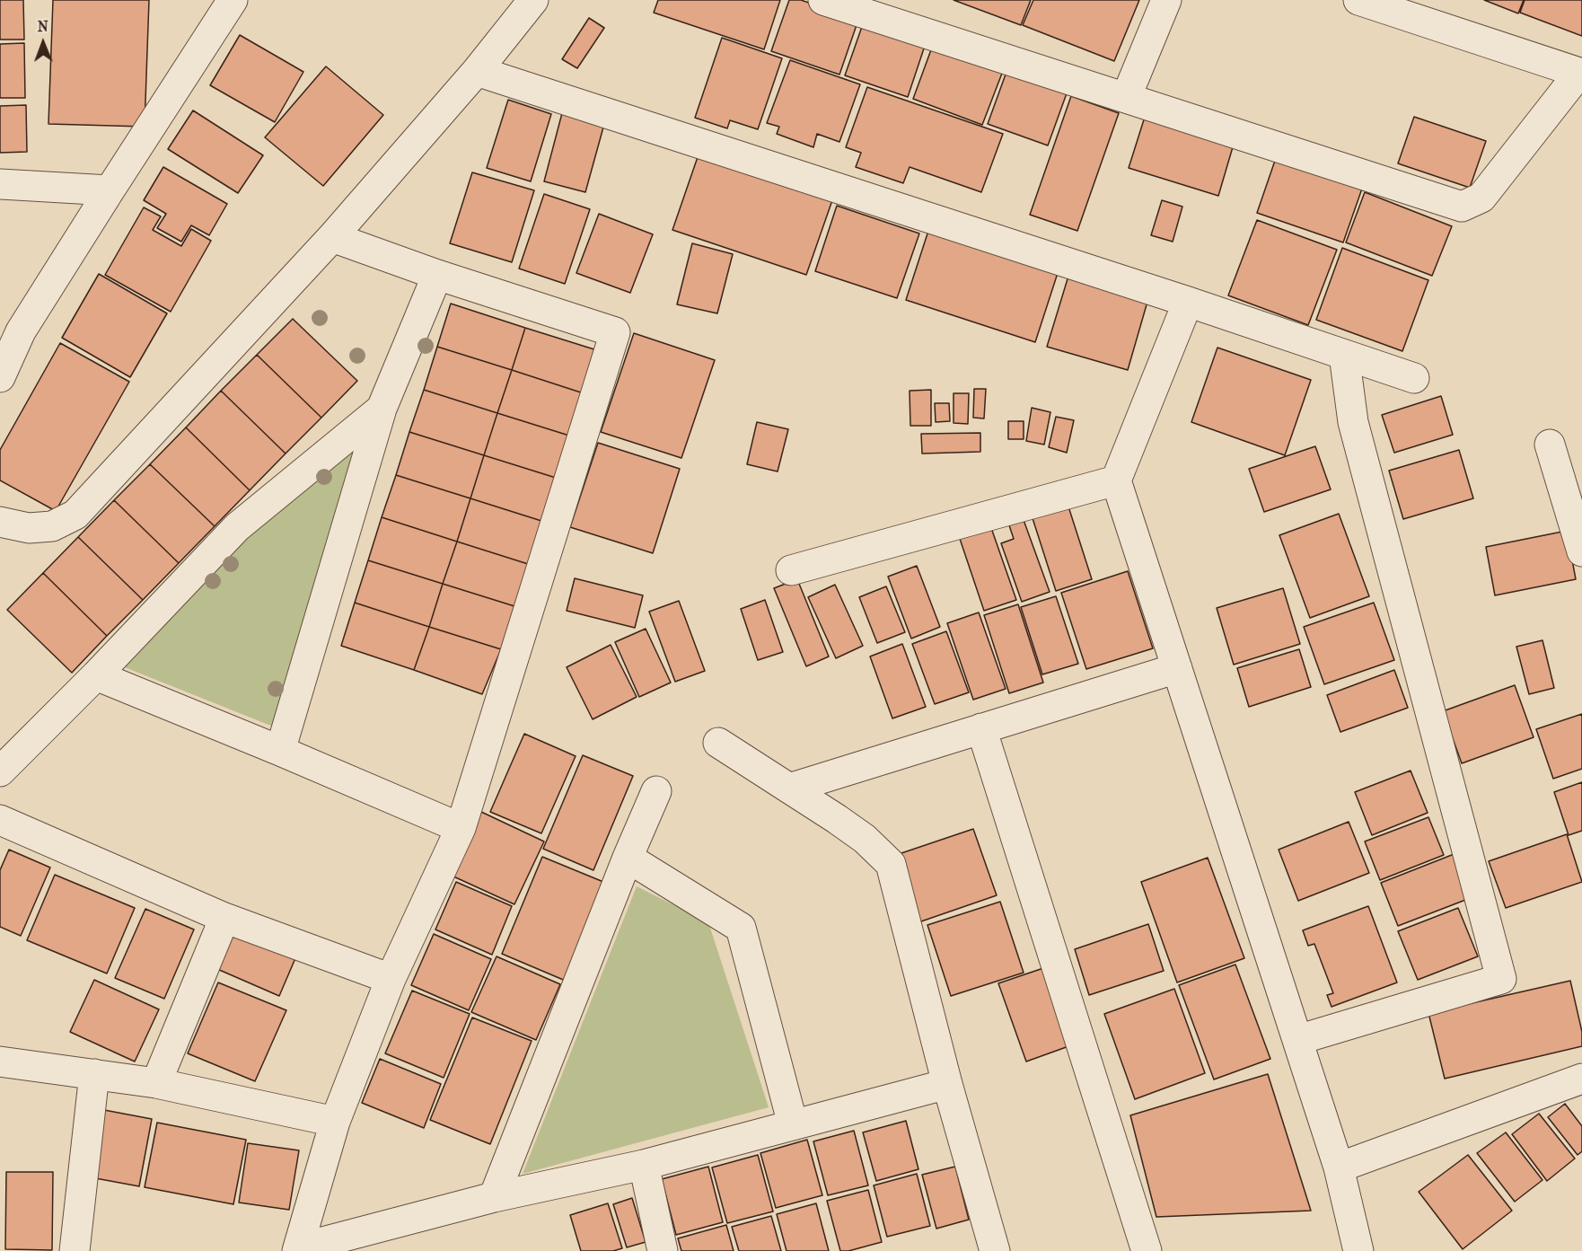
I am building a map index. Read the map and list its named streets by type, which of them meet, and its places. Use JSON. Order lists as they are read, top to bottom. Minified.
{"north":"top"}
